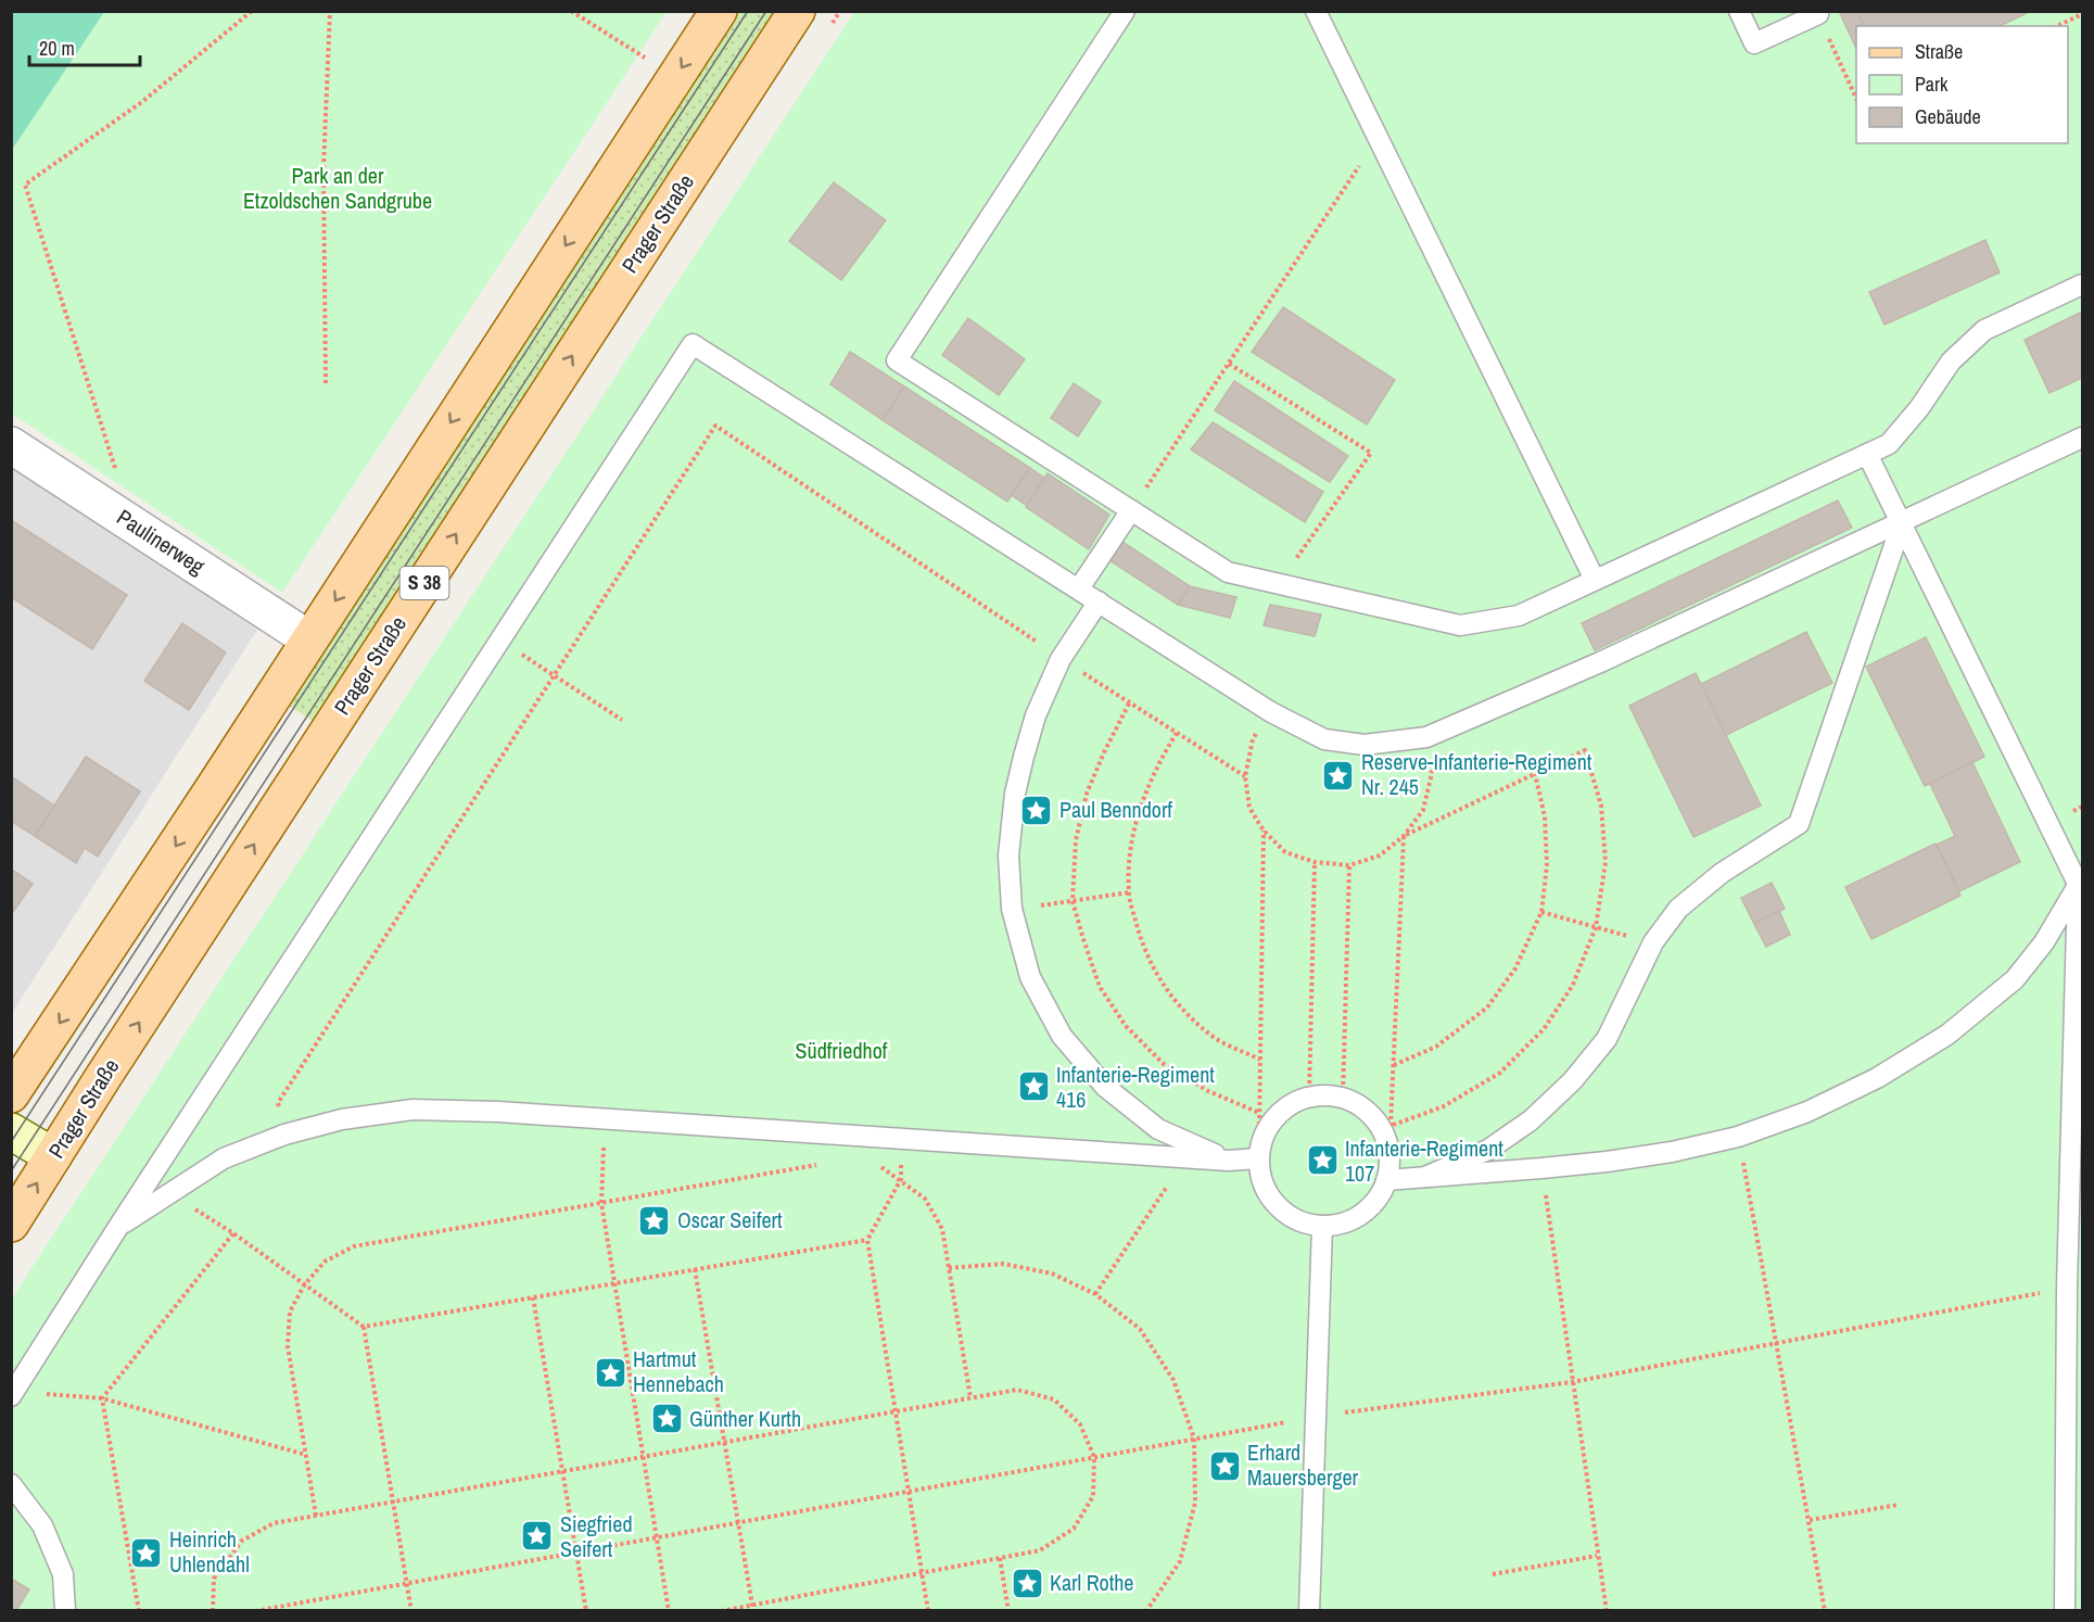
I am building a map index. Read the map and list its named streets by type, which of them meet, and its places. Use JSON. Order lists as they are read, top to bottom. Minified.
{"streets":{"main road":["Prager Straße","S 38"],"street":["Paulinerweg"]},"parks":["Park an der Etzoldschen Sandgrube","Südfriedhof"],"places":{"place":["Reserve-Infanterie-Regiment Nr. 245","Paul Benndorf","Infanterie-Regiment 416","Infanterie-Regiment 107","Oscar Seifert","Hartmut Hennebach","Günther Kurth","Erhard Mauersberger","Siegfried Seifert","Heinrich Uhlendahl","Karl Rothe"]},"legend":["Straße","Park","Gebäude"],"scale_bar":"20 m"}
